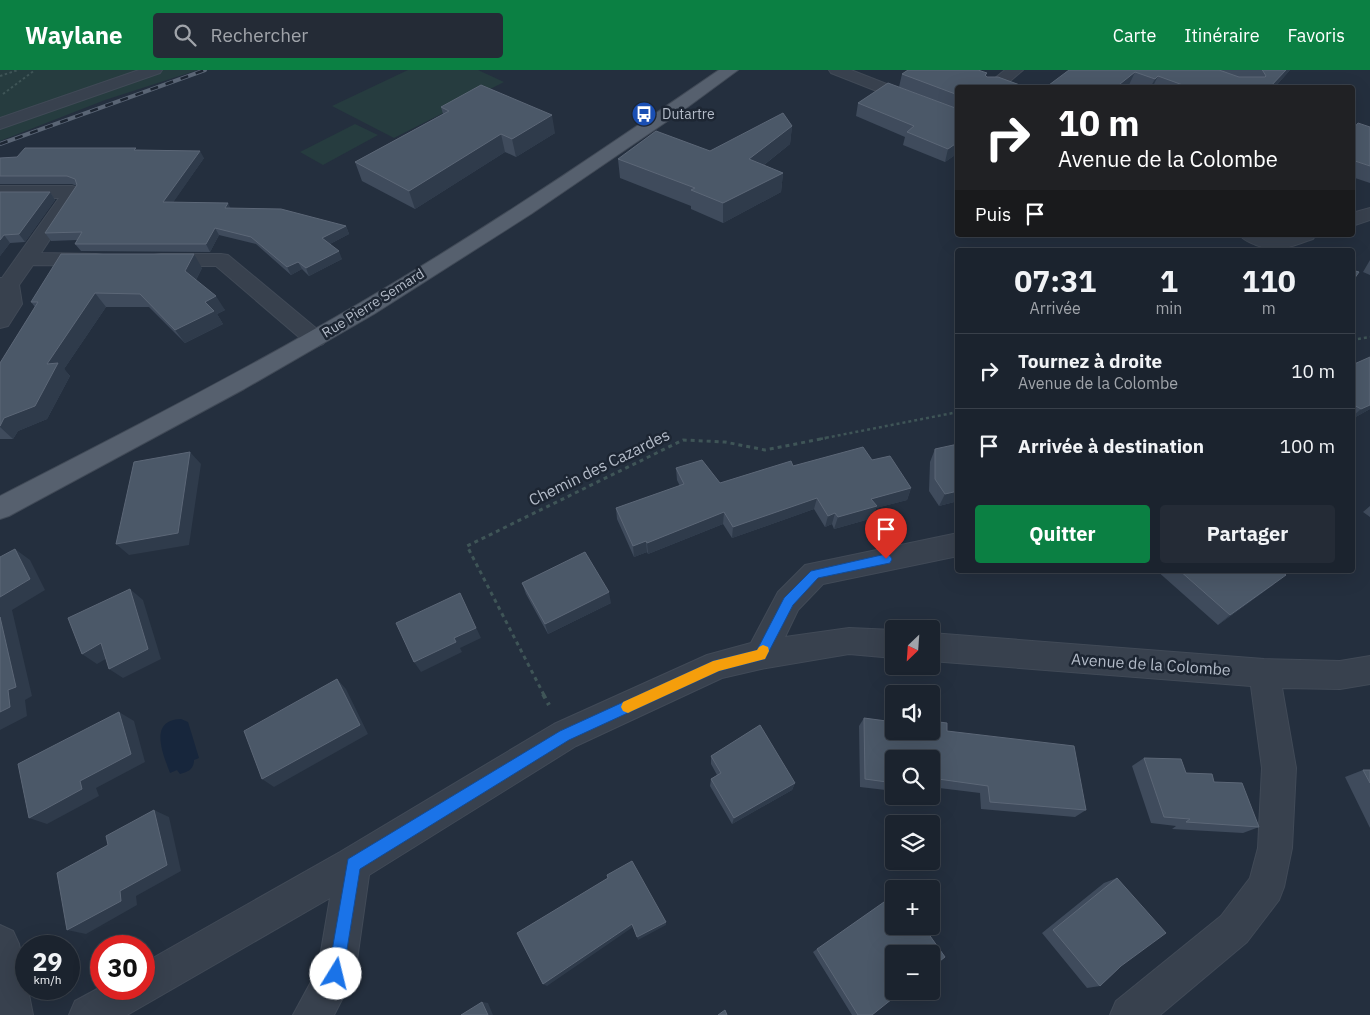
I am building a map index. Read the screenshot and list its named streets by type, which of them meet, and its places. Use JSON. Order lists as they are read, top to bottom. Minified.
{"streets":{"main road":["Rue Pierre Semard"],"street":["Avenue de la Colombe"],"path":["Chemin des Cazardes"]},"places":{"bus stop":["Dutartre"]},"north":"bottom left","page":{"header":"Waylane","search":"Rechercher","nav":["Carte","Itinéraire","Favoris"],"turn":["10 m","Avenue de la Colombe"],"then":"Puis","eta":["07:31","Arrivée","1","min","110","m"],"list":[{"name":"Tournez à droite","note":"Avenue de la Colombe","value":"10 m"},{"name":"Arrivée à destination","value":"100 m"}],"buttons":["Quitter","Partager"],"map_buttons":["+","−"],"speed":"29 km/h","limit":"30"}}
